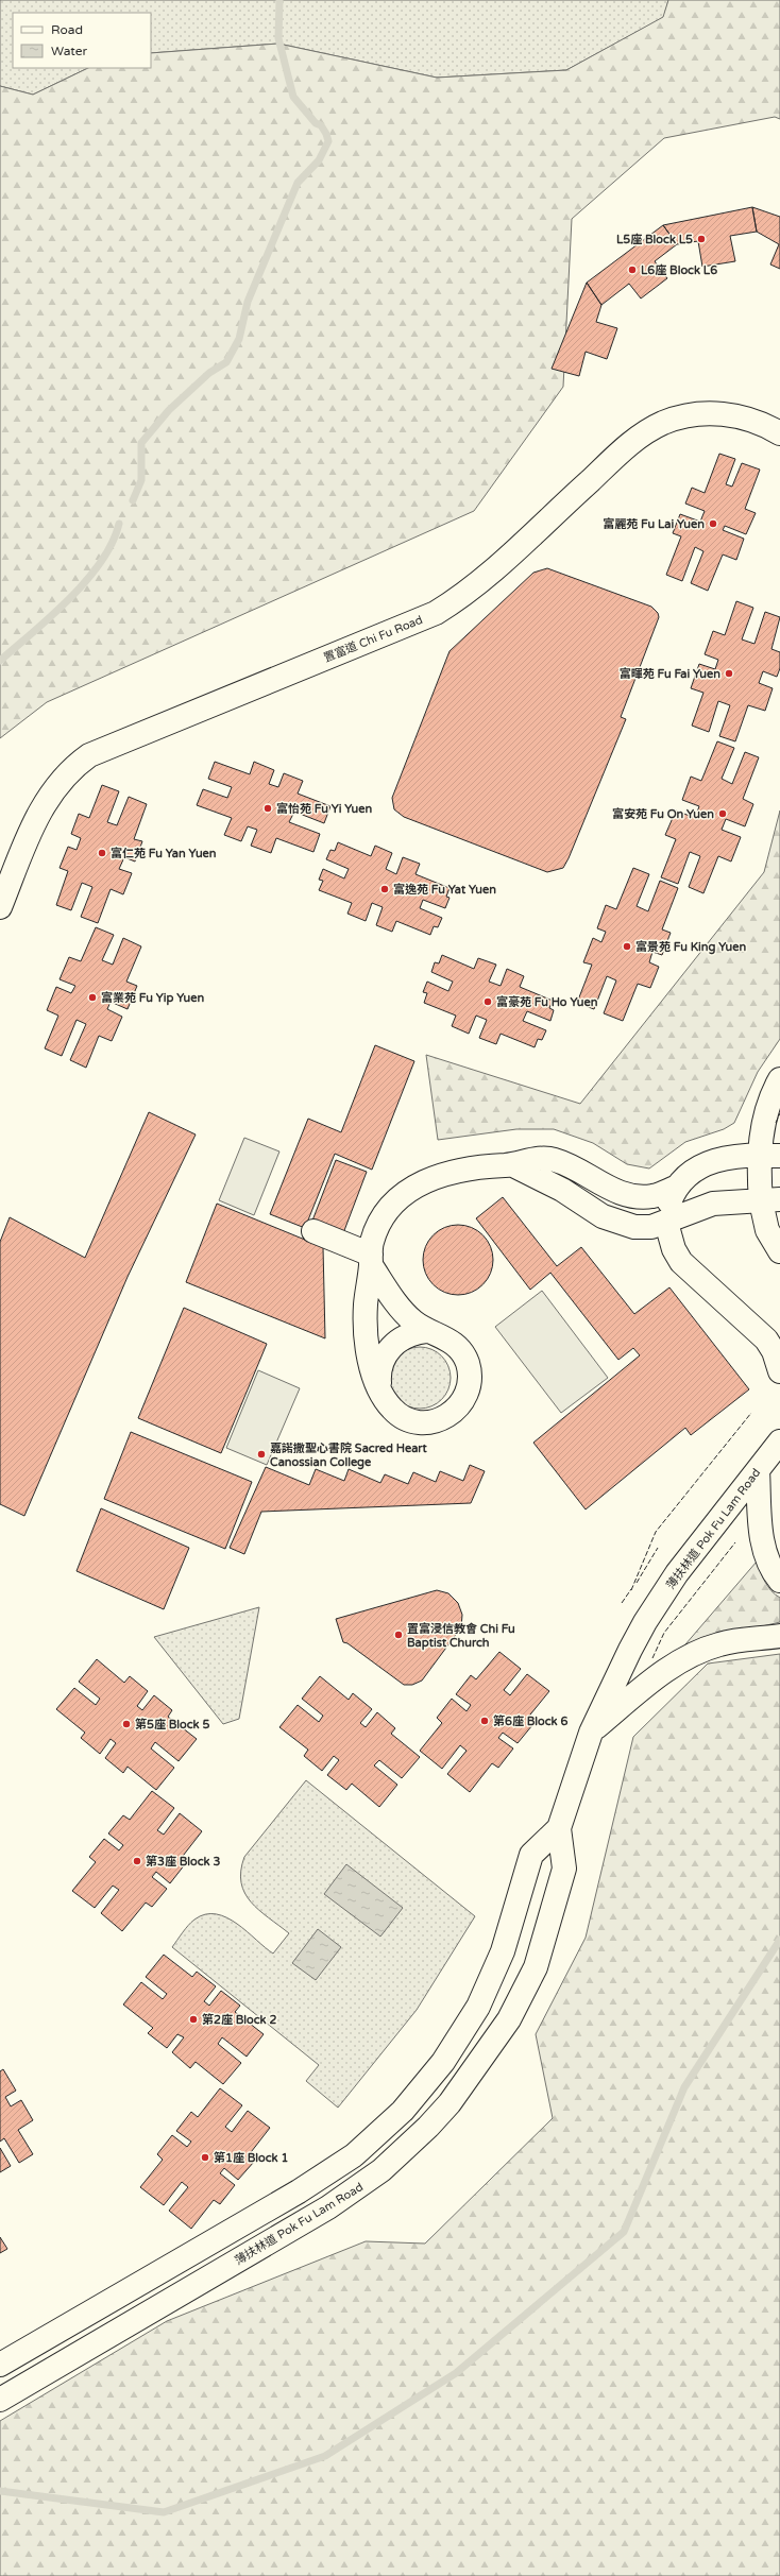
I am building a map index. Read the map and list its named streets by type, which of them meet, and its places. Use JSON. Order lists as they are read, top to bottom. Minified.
{"streets":{"main road":["置富道 Chi Fu Road","薄扶林道 Pok Fu Lam Road"]},"places":["L5座 Block L5","L6座 Block L6","富麗苑 Fu Lai Yuen","富暉苑 Fu Fai Yuen","富怡苑 Fu Yi Yuen","富安苑 Fu On Yuen","富仁苑 Fu Yan Yuen","富逸苑 Fu Yat Yuen","富景苑 Fu King Yuen","富業苑 Fu Yip Yuen","富豪苑 Fu Ho Yuen","嘉諾撒聖心書院 Sacred Heart Canossian College","置富浸信教會 Chi Fu Baptist Church","第6座 Block 6","第5座 Block 5","第3座 Block 3","第2座 Block 2","第1座 Block 1"],"legend":["Road","Water"]}
